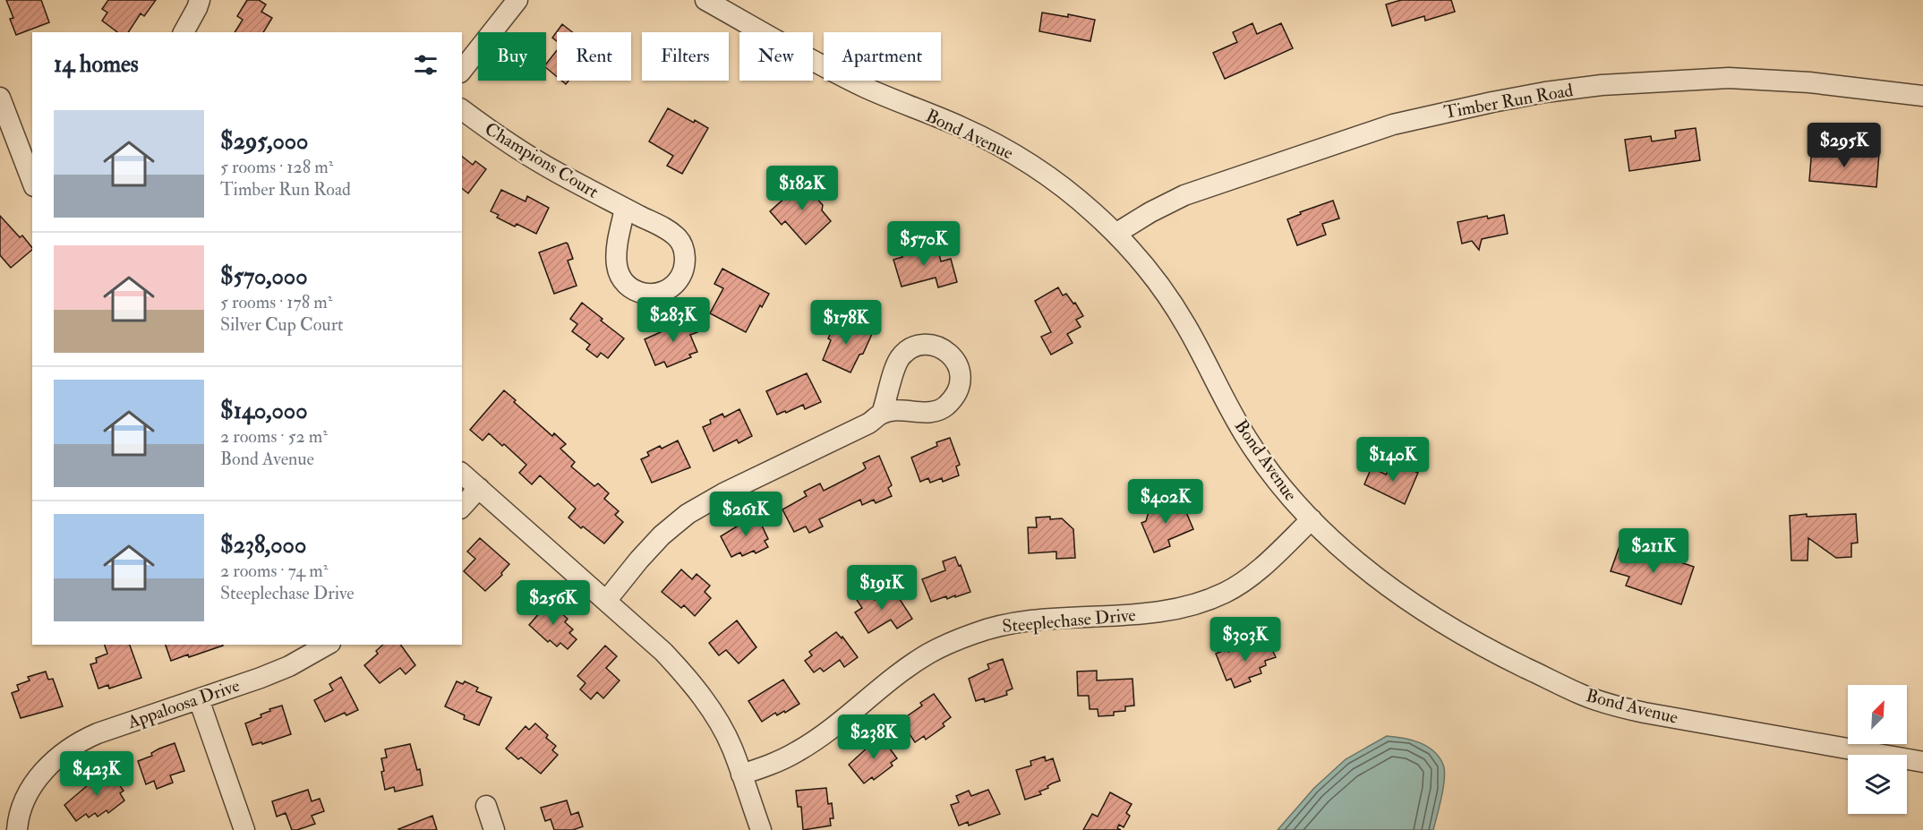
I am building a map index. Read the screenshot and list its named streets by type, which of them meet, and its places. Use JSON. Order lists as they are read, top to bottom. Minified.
{"streets":{"street":["Timber Run Road","Bond Avenue","Champions Court","Steeplechase Drive","Appaloosa Drive"]},"crossings":[["Timber Run Road","Bond Avenue"],["Bond Avenue","Steeplechase Drive"]],"north":"top right","page":{"chip":["Buy","Rent","Filters","New","Apartment"],"heading":"14 homes","list":[{"name":"$295,000","note":"5 rooms · 128 m² · Timber Run Road"},{"name":"$570,000","note":"5 rooms · 178 m² · Silver Cup Court"},{"name":"$140,000","note":"2 rooms · 52 m² · Bond Avenue"},{"name":"$238,000","note":"2 rooms · 74 m² · Steeplechase Drive"}],"price":["$295K","$182K","$570K","$283K","$178K","$140K","$402K","$261K","$211K","$191K","$256K","$303K","$238K","$423K"]}}
